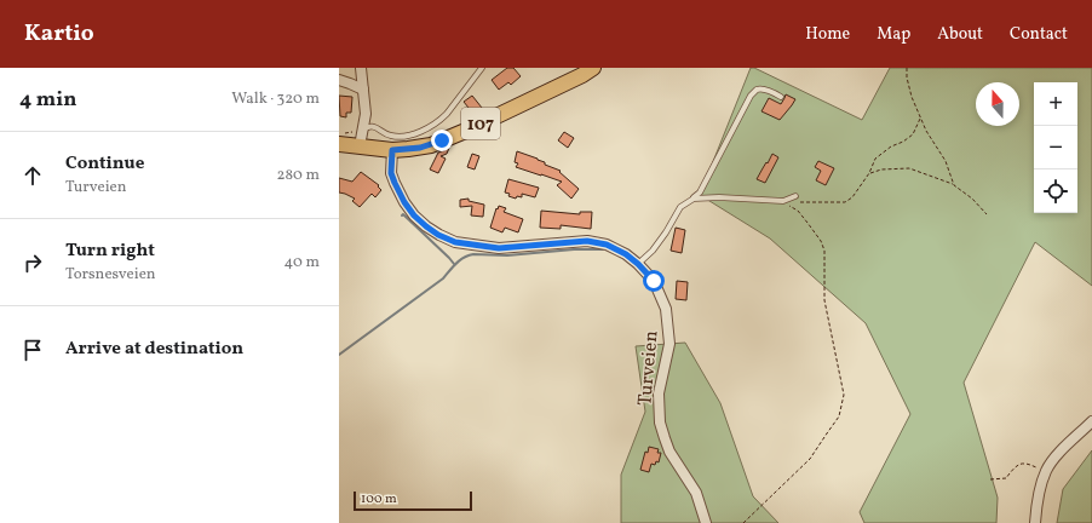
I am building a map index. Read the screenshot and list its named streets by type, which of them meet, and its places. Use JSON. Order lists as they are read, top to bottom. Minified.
{"streets":{"main road":["107"],"street":["Turveien"]},"crossings":[["107","Turveien"]],"scale_bar":"100 m","north":"top","page":{"header":"Kartio","nav":["Home","Map","About","Contact"],"heading":["4 min","Walk · 320 m"],"map_buttons":["+","−"],"list":[["Continue","Turveien","280 m"],["Turn right","Torsnesveien","40 m"],"Arrive at destination"],"scale":"100 m"}}
